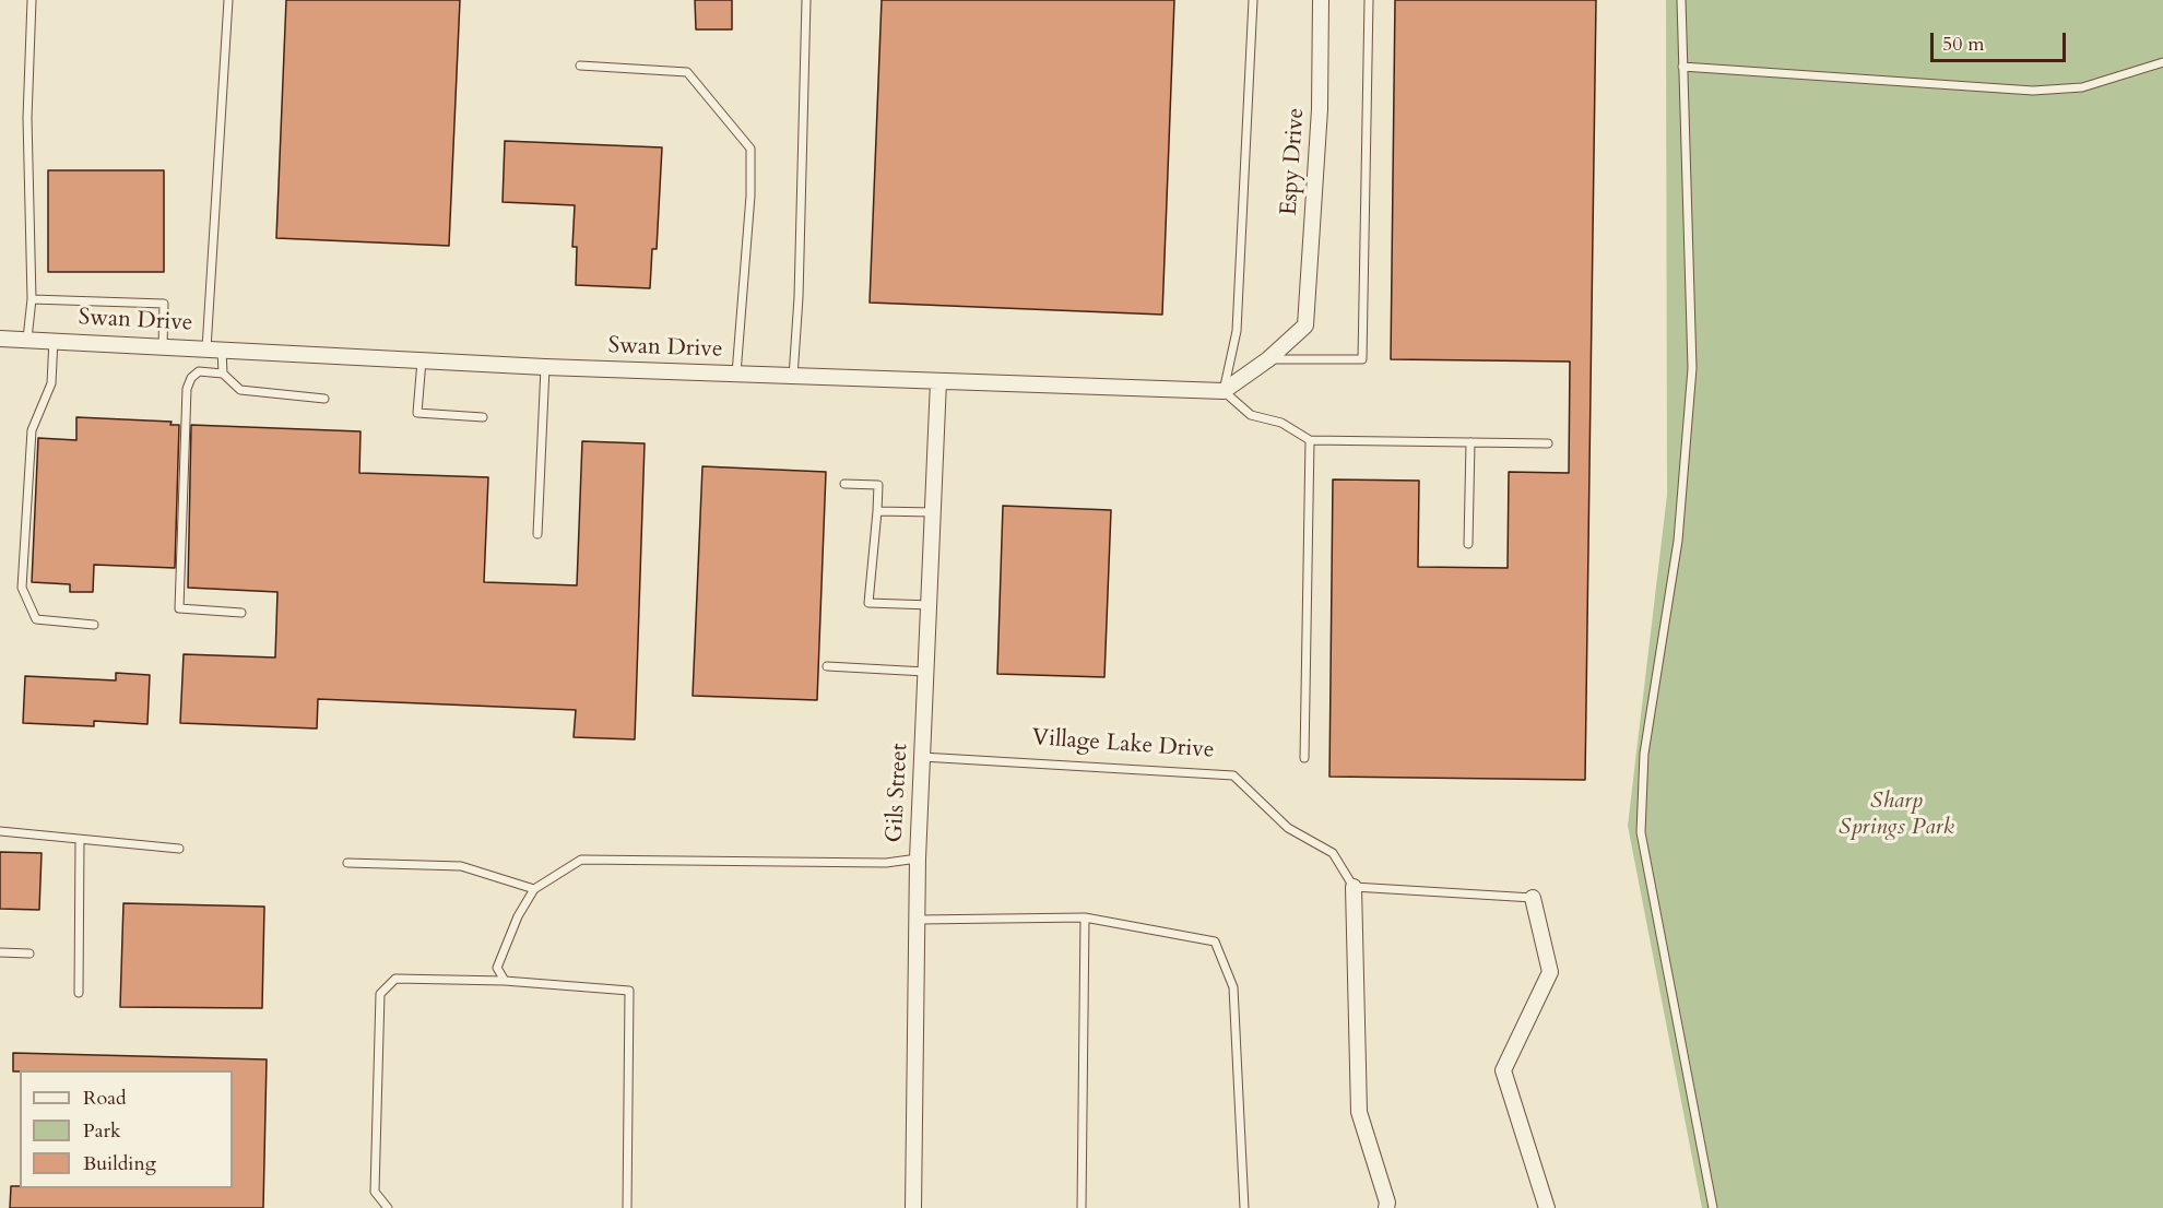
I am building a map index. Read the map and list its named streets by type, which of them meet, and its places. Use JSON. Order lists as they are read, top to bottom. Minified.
{"streets":{"street":["Espy Drive","Swan Drive","Gils Street"],"lane":["Village Lake Drive"]},"crossings":[["Swan Drive","Gils Street"],["Village Lake Drive","Gils Street"]],"parks":["Sharp Springs Park"],"legend":["Road","Park","Building"],"scale_bar":"50 m"}
